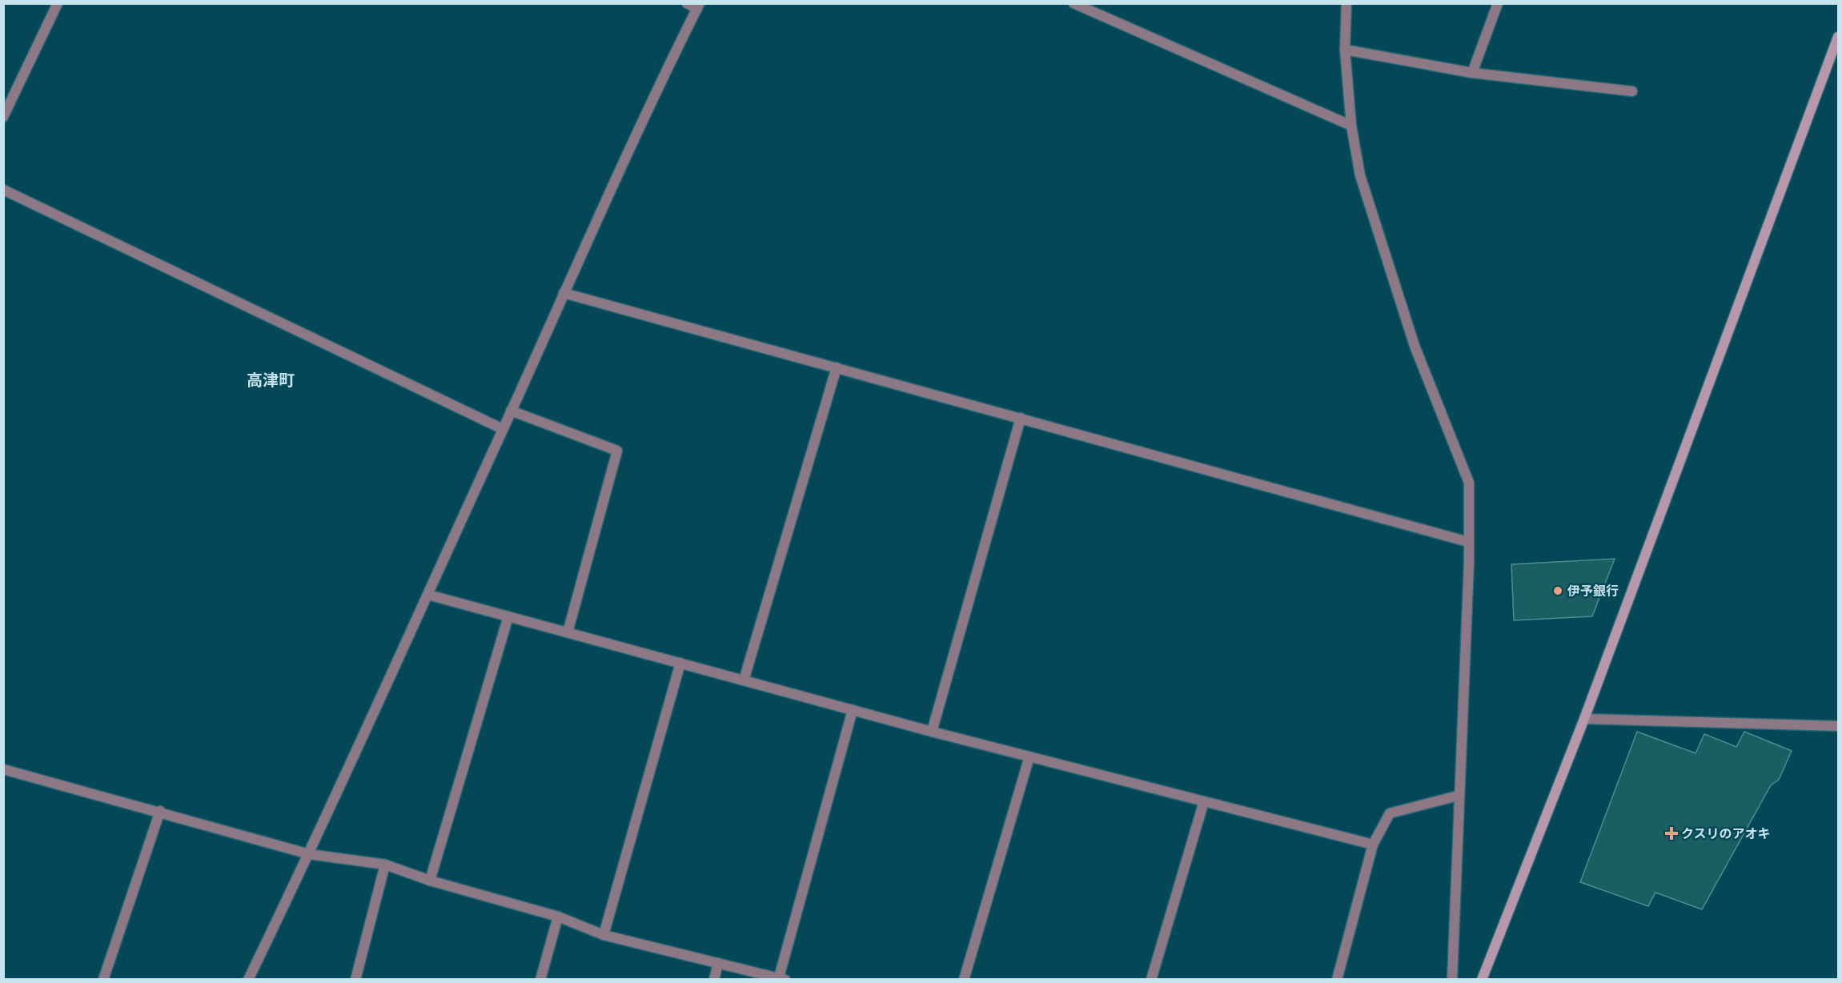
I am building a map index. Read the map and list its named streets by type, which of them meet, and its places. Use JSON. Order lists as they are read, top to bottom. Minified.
{"districts":["高津町"],"places":{"other":["伊予銀行"],"health":["クスリのアオキ"]}}
